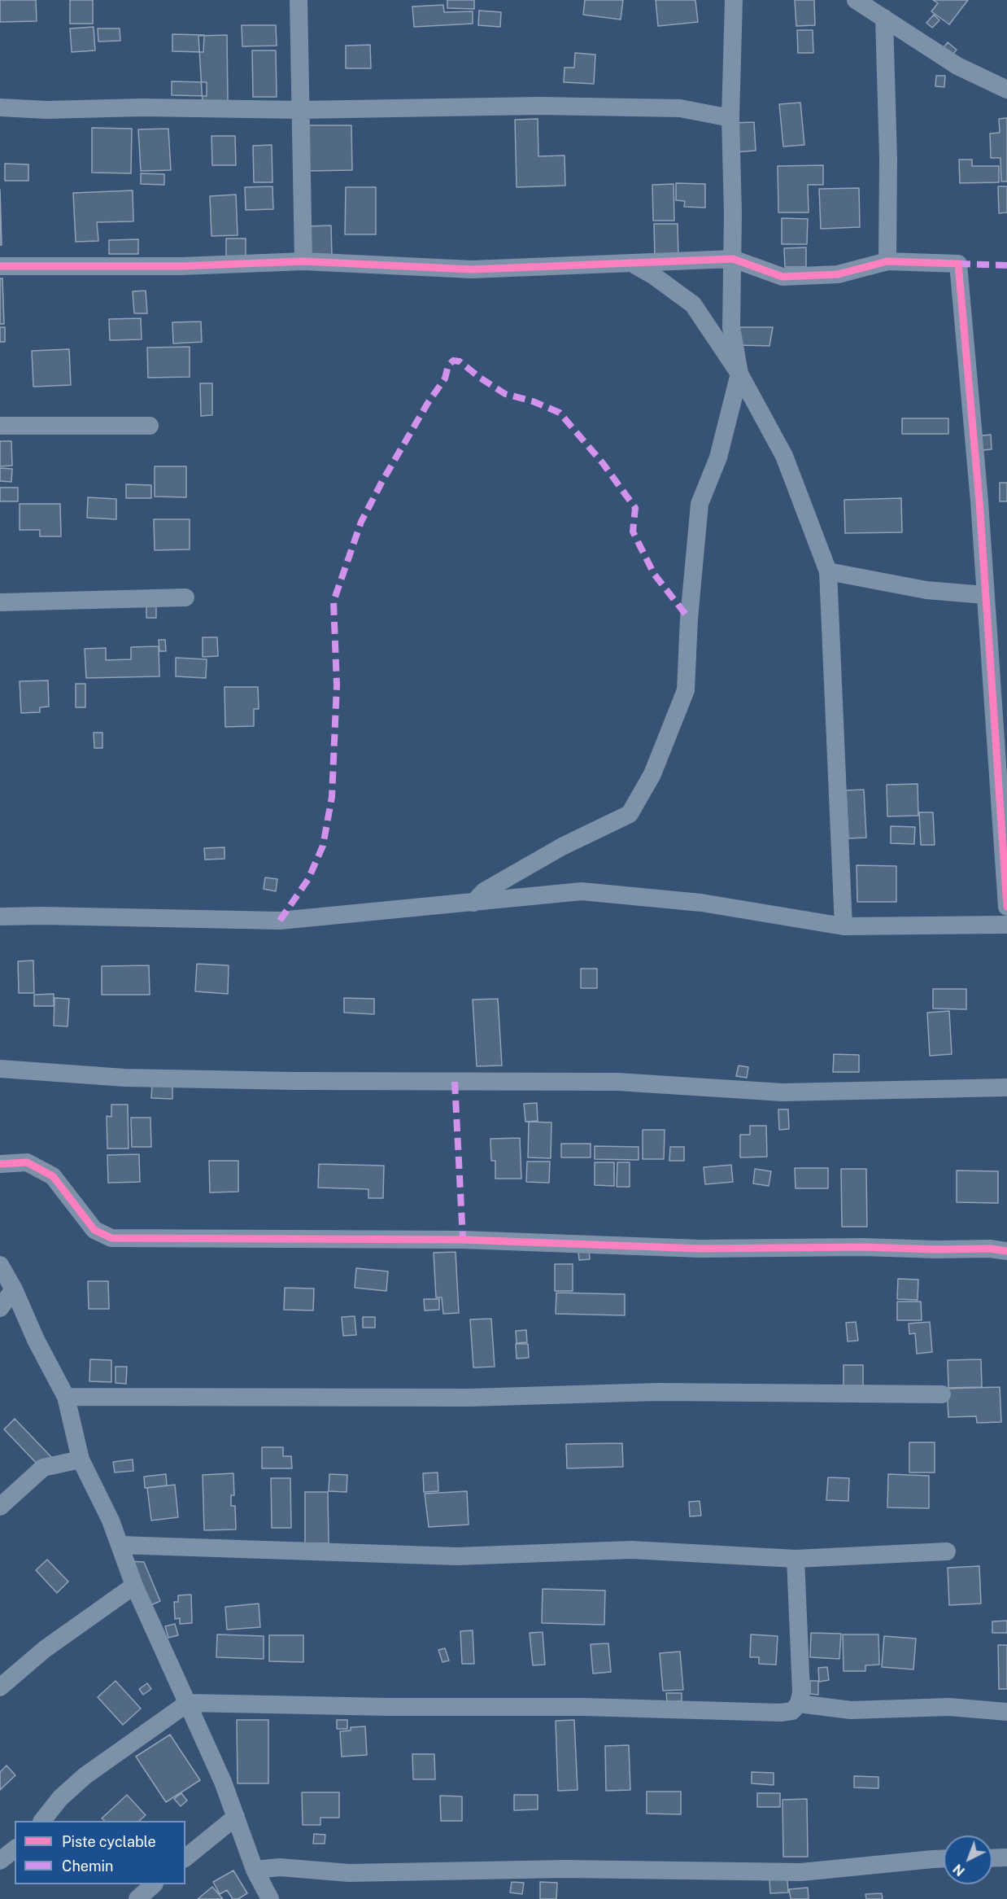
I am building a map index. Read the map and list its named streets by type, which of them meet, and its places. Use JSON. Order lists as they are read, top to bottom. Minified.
{"legend":["Piste cyclable","Chemin"],"north":"bottom left"}
